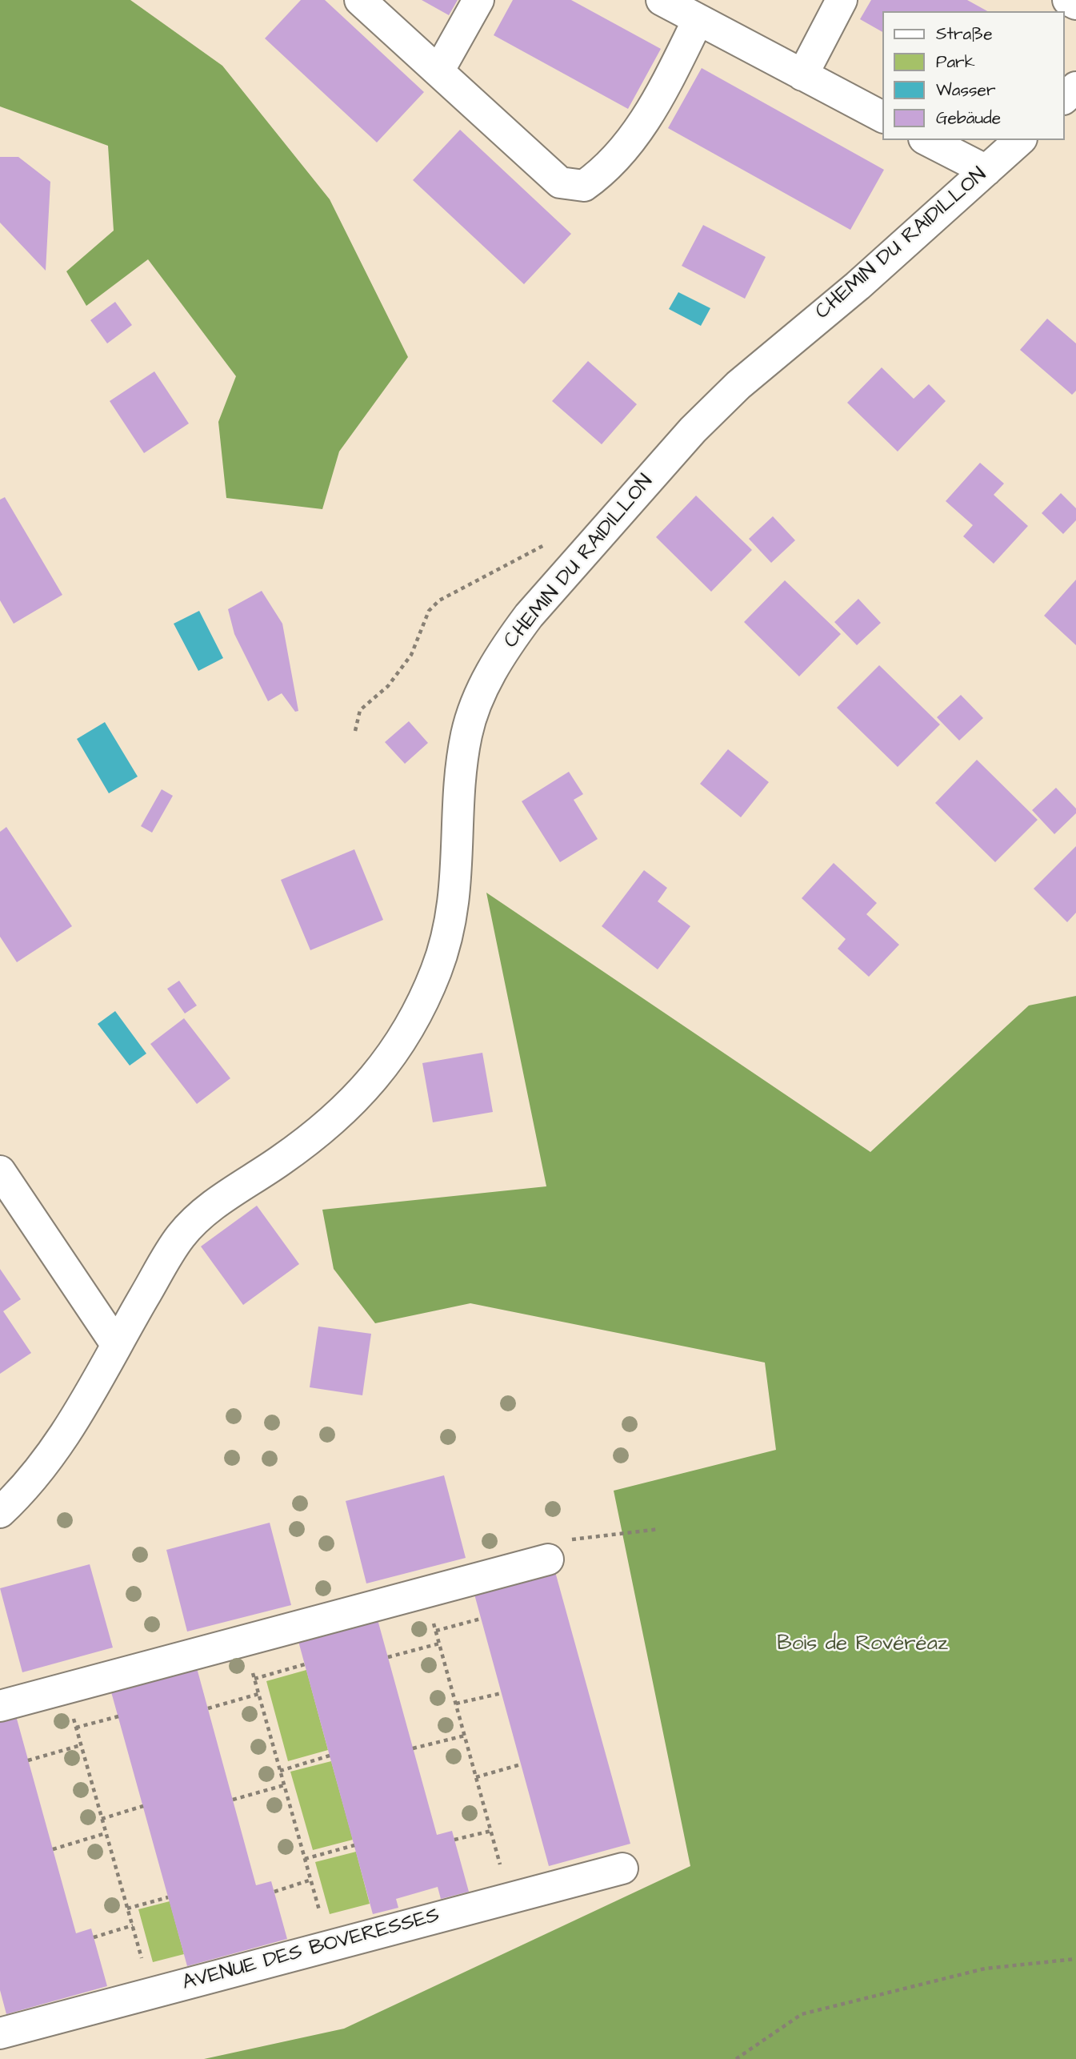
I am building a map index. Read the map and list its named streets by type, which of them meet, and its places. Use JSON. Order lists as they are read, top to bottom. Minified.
{"streets":{"street":["CHEMIN DU RAIDILLON","AVENUE DES BOVERESSES"]},"parks":["Bois de Rovéréaz"],"legend":["Straße","Park","Wasser","Gebäude"]}
